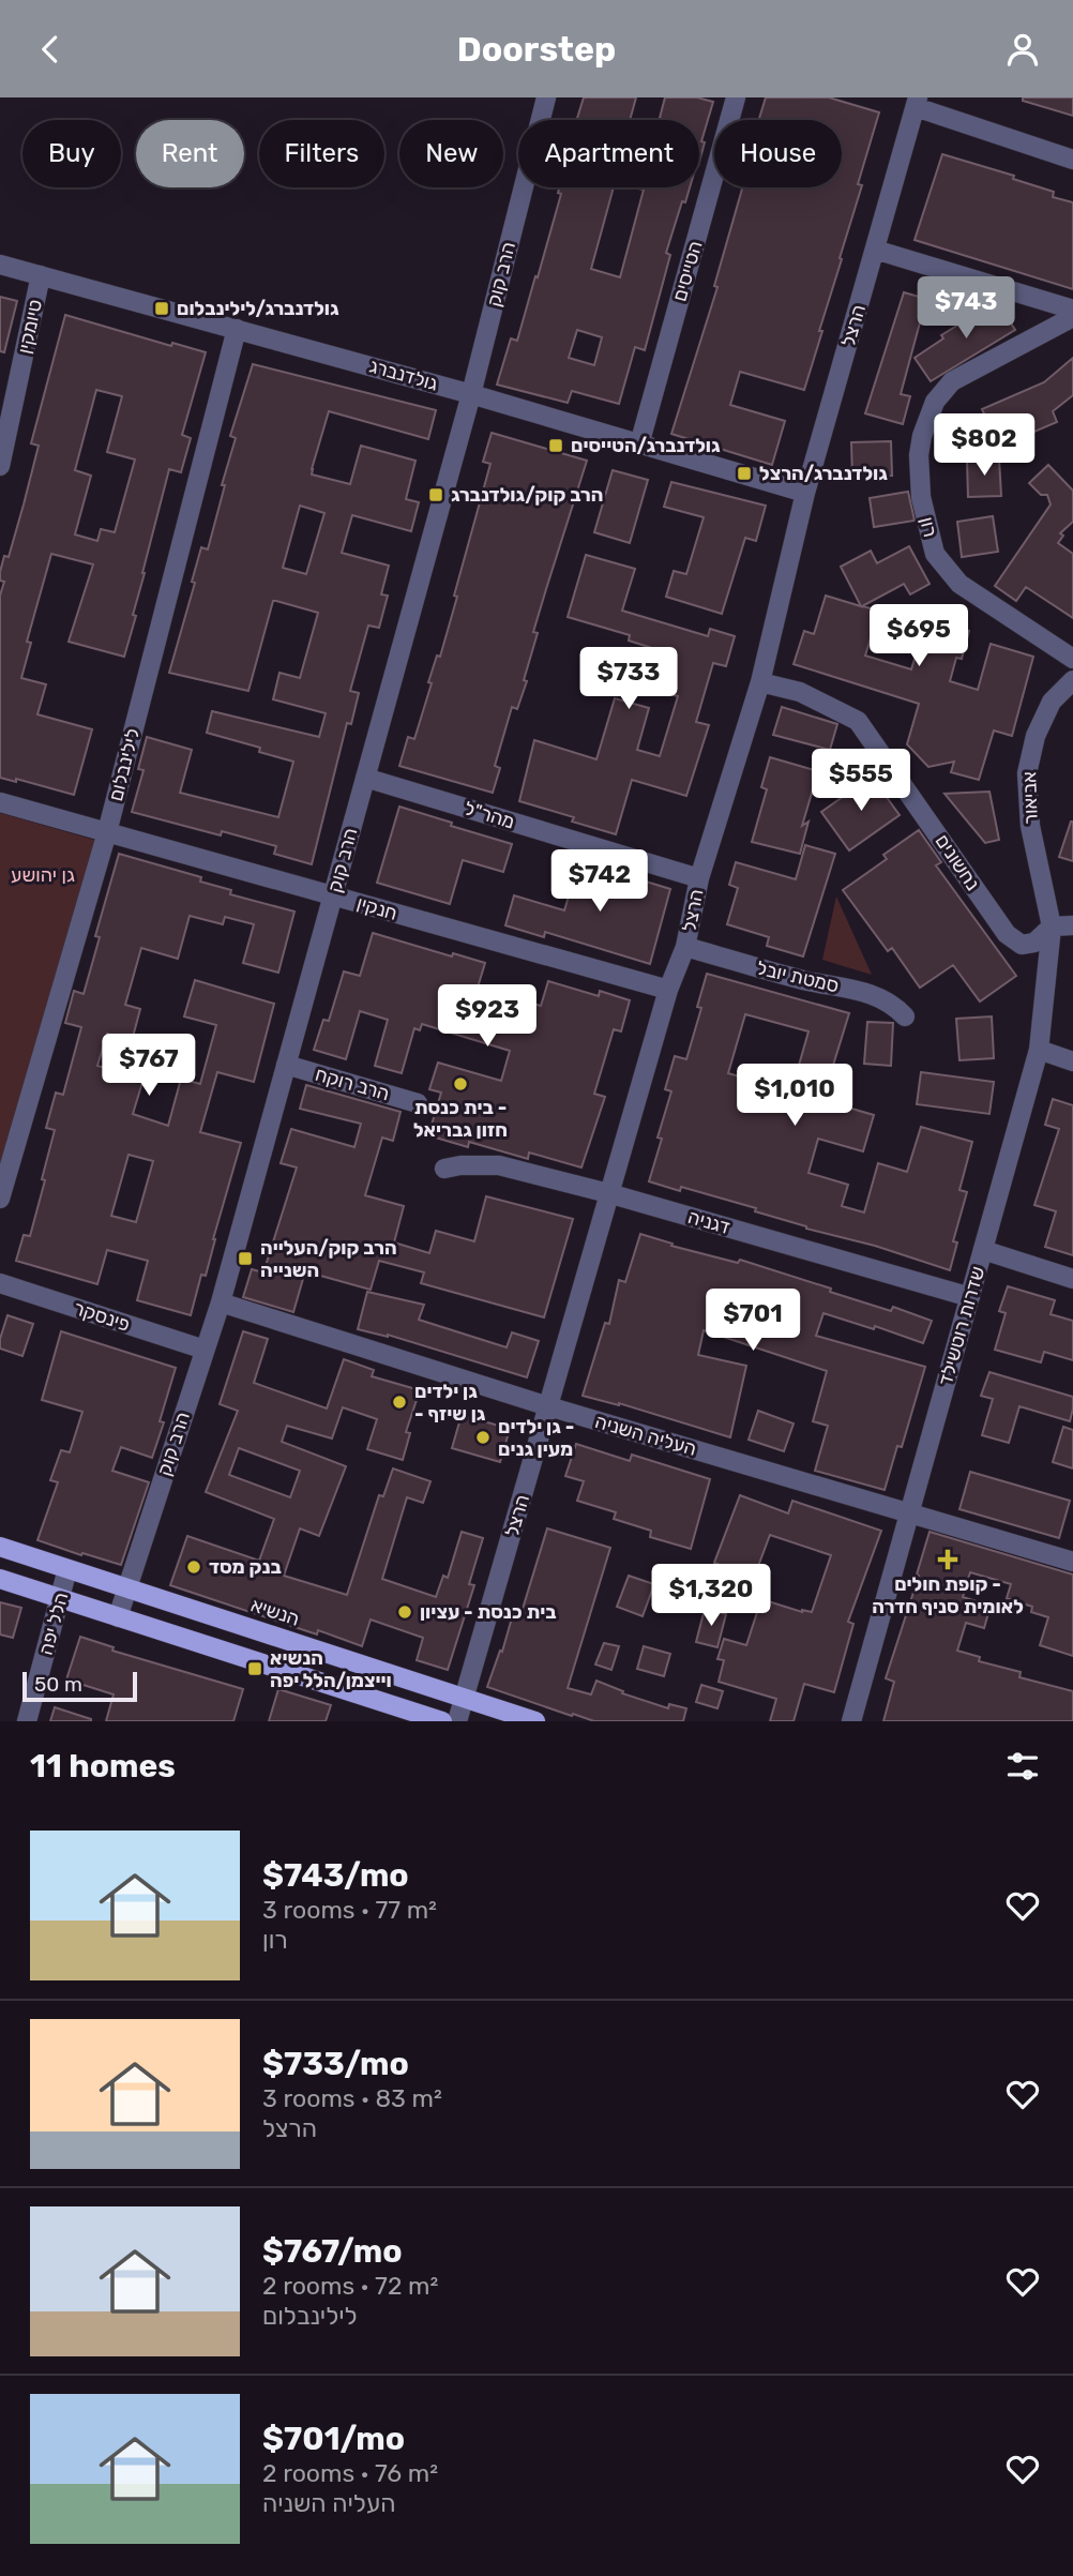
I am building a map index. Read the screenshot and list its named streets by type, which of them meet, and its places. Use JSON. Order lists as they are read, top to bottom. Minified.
{"streets":{"main road":["הנשיא"],"street":["הטייסים","הרב קוק","הרצל","טיומקין","גולדנברג","רון","לילינבלום","אביאור","מהר\"ל","נחשונים","חנקין","סמטת יובל","הרב רוקח","דגניה","פינסקר","שדרות רוטשילד","העליה השניה","הלל יפה"]},"crossings":[["הטייסים","גולדנברג"],["הרב קוק","גולדנברג"],["הרב קוק","מהר\"ל"],["הרב קוק","חנקין"],["הרב קוק","הרב רוקח"],["הרב קוק","פינסקר"],["הרב קוק","העליה השניה"],["הרב קוק","הנשיא"],["הרצל","גולדנברג"],["הרצל","מהר\"ל"],["הרצל","נחשונים"],["הרצל","חנקין"],["הרצל","סמטת יובל"],["הרצל","דגניה"],["הרצל","העליה השניה"],["הרצל","הנשיא"],["טיומקין","גולדנברג"],["גולדנברג","לילינבלום"],["לילינבלום","חנקין"],["אביאור","נחשונים"],["אביאור","שדרות רוטשילד"],["נחשונים","שדרות רוטשילד"],["דגניה","שדרות רוטשילד"],["שדרות רוטשילד","העליה השניה"],["הנשיא","הלל יפה"]],"parks":["גן יהושע"],"places":{"transit":["גולדנברג/לילינבלום","גולדנברג/הטייסים","גולדנברג/הרצל","הרב קוק/גולדנברג","הרב קוק/העלייה השנייה","הנשיא וייצמן/הלל יפה"],"other":["בית כנסת - חזון גבריאל","גן ילדים - גן שיזף","גן ילדים - מעין גנים","בנק מסד","בית כנסת - עציון"],"health":["קופת חולים - לאומית סניף חדרה"]},"scale_bar":"50 m","page":{"header":"Doorstep","chip":["Buy","Rent","Filters","New","Apartment","House"],"price":["$743","$802","$695","$733","$555","$742","$923","$767","$1,010","$701","$1,320"],"scale":"50 m","heading":"11 homes","list":[{"name":"$743/mo","note":"3 rooms · 77 m² · רון"},{"name":"$733/mo","note":"3 rooms · 83 m² · הרצל"},{"name":"$767/mo","note":"2 rooms · 72 m² · לילינבלום"},{"name":"$701/mo","note":"2 rooms · 76 m² · העליה השניה"}]}}
